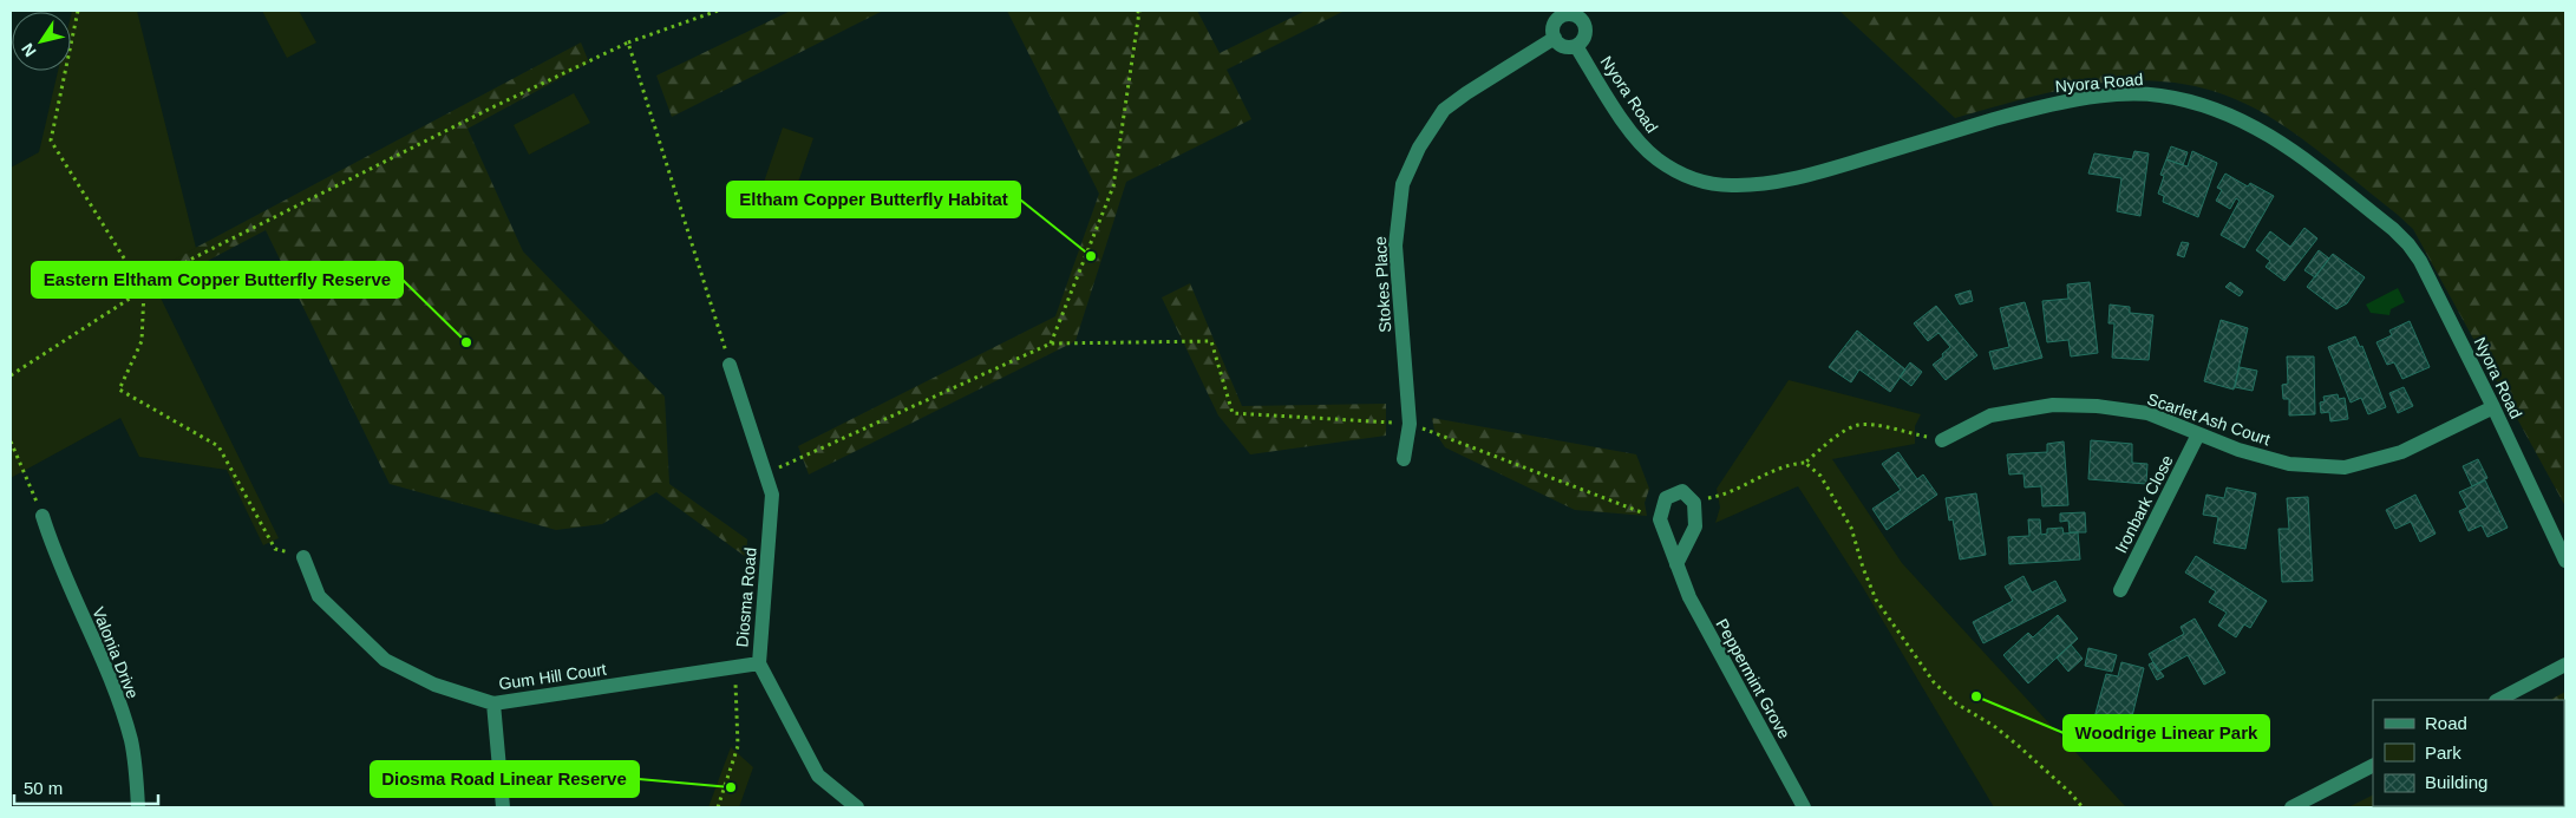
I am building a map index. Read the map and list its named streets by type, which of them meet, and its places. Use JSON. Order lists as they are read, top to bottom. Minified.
{"streets":{"street":["Nyora Road","Stokes Place","Scarlet Ash Court","Ironbark Close","Diosma Road","Valonia Drive","Gum Hill Court","Peppermint Grove"]},"crossings":[["Nyora Road","Stokes Place"],["Nyora Road","Scarlet Ash Court"],["Scarlet Ash Court","Ironbark Close"],["Diosma Road","Gum Hill Court"]],"places":["Eltham Copper Butterfly Habitat","Eastern Eltham Copper Butterfly Reserve","Woodrige Linear Park","Diosma Road Linear Reserve"],"legend":["Road","Park","Building"],"scale_bar":"50 m","north":"bottom left"}
